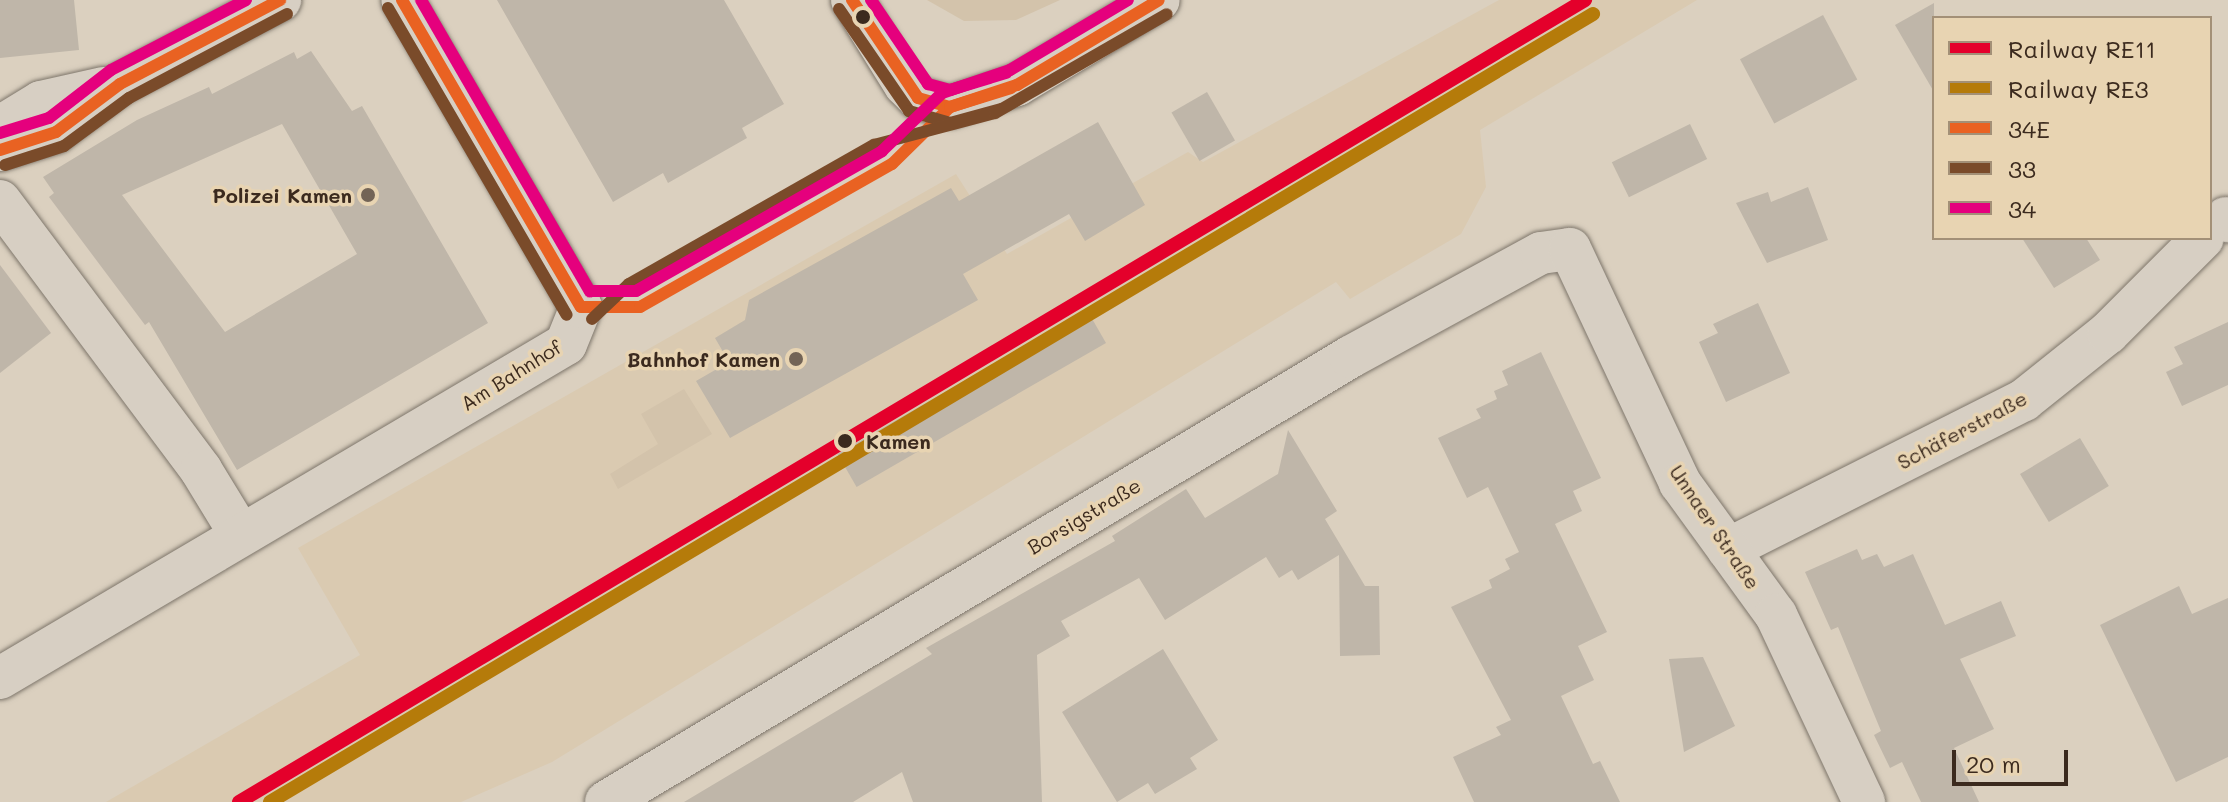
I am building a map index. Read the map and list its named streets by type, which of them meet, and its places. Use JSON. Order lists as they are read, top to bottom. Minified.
{"streets":{"street":["Am Bahnhof","Schäferstraße","Borsigstraße","Unnaer Straße"]},"crossings":[["Schäferstraße","Unnaer Straße"],["Borsigstraße","Unnaer Straße"]],"places":["Polizei Kamen","Bahnhof Kamen","Kamen"],"lines":["rail line RE11","transit line 34E","transit line 34","transit line 33","rail line RE3"],"legend":["Railway RE11","Railway RE3","34E","33","34"],"scale_bar":"20 m"}
